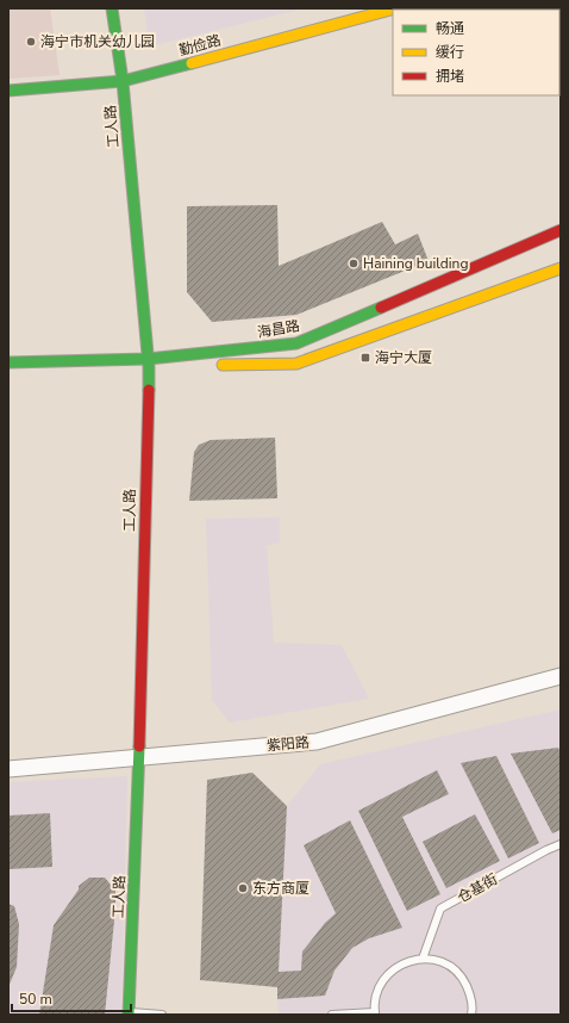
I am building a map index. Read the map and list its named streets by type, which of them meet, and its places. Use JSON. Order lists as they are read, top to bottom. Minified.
{"streets":{"street":["勤俭路","工人路","海昌路","紫阳路"],"lane":["仓基街"]},"crossings":[["勤俭路","工人路"],["工人路","海昌路"],["工人路","紫阳路"]],"places":{"other":["海宁市机关幼儿园","Haining building","东方商厦"],"transit":["海宁大厦"]},"legend":["畅通","缓行","拥堵"],"scale_bar":"50 m"}
